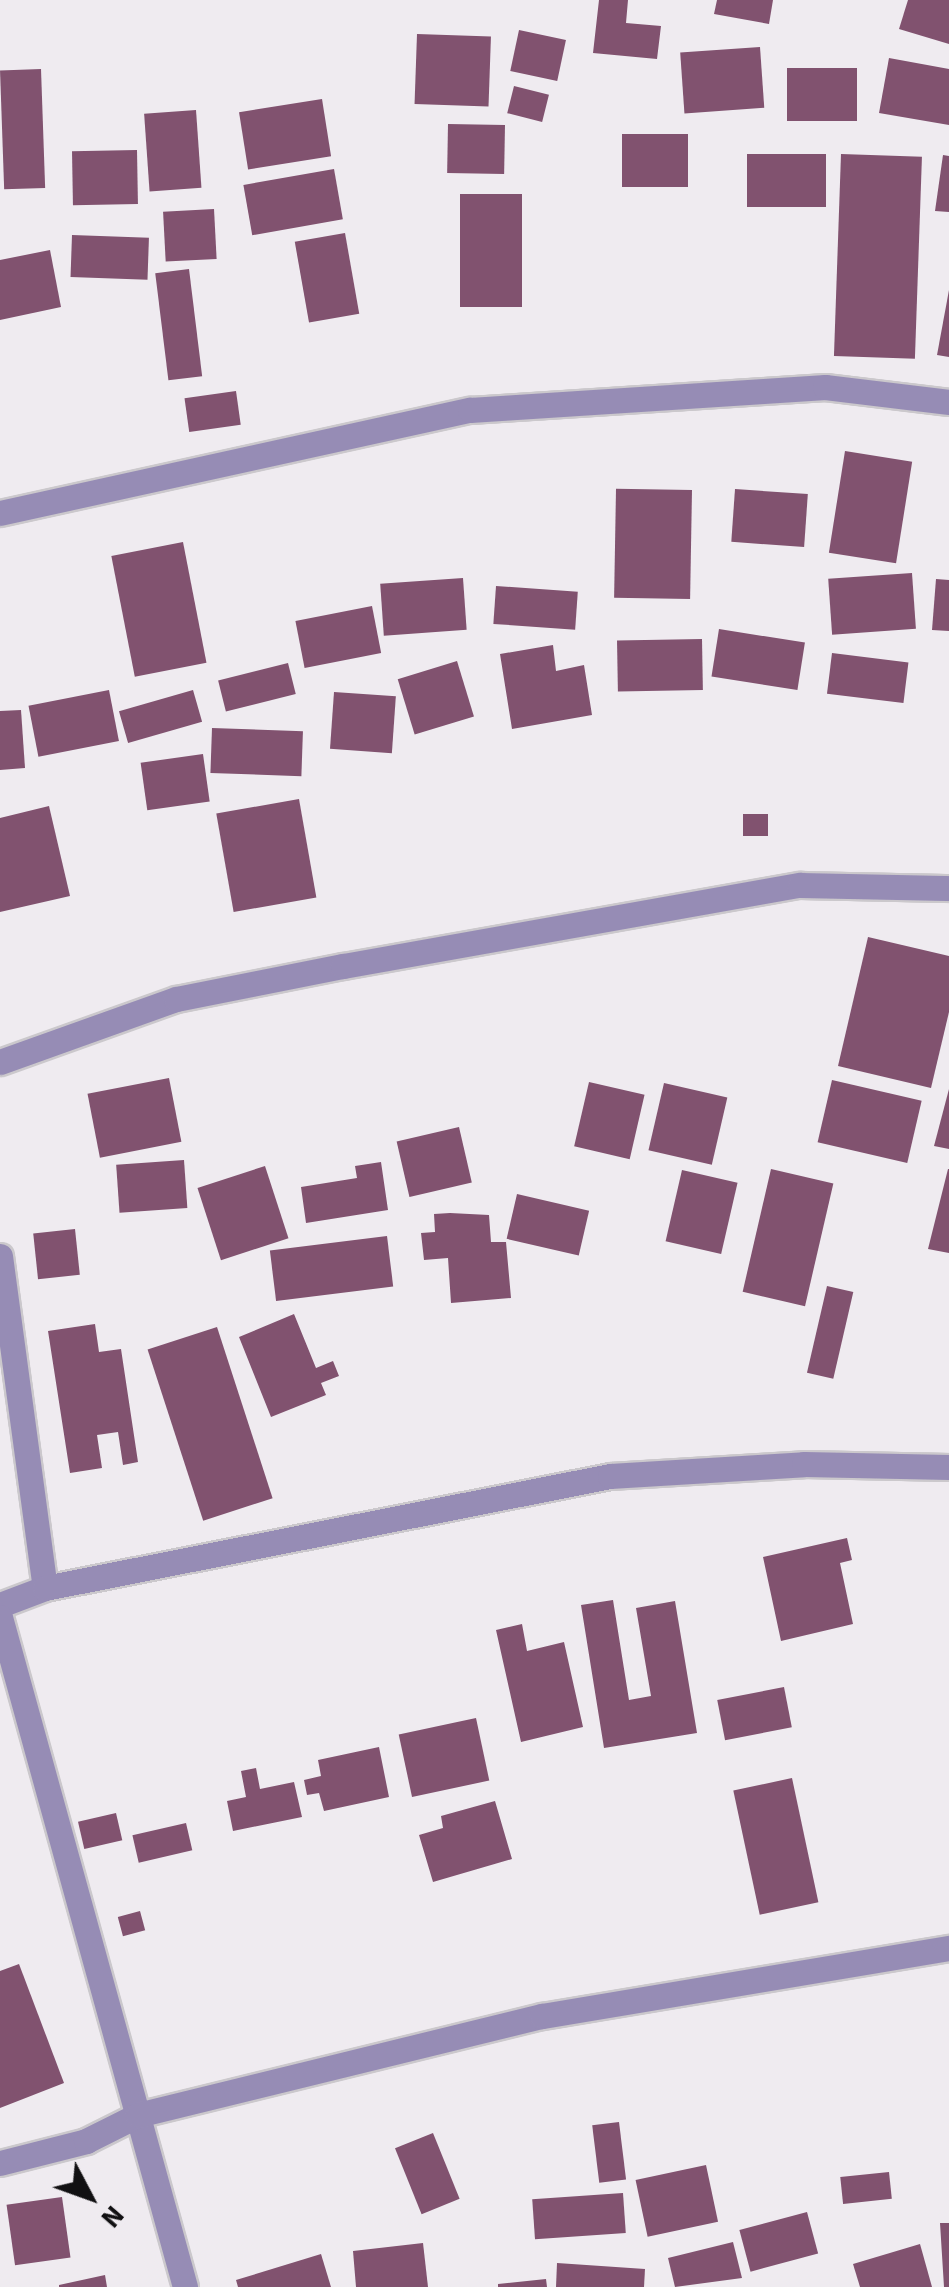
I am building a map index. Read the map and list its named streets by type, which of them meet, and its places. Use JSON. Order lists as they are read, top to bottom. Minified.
{"north":"bottom right"}
